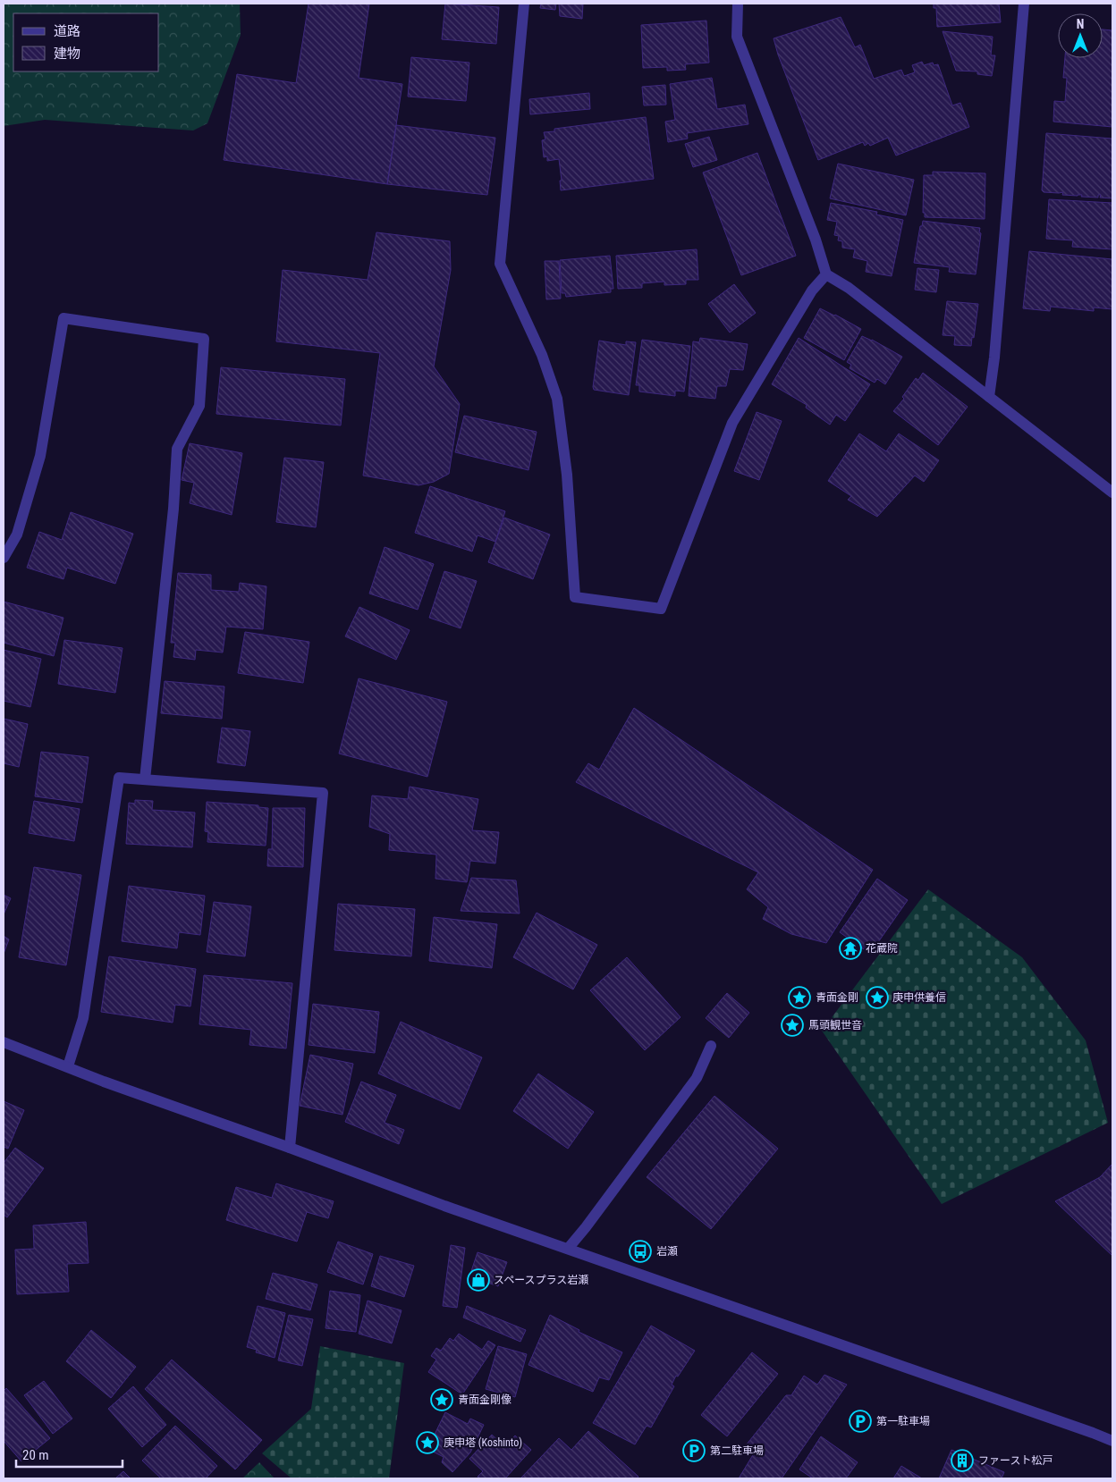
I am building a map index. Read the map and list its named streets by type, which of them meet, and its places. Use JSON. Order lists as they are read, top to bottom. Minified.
{"places":{"temple":["花蔵院"],"place":["青面金剛","庚申供養信","馬頭観世音","青面金剛像","庚申塔 (Koshinto)"],"bus stop":["岩瀬"],"shop":["スペースプラス岩瀬"],"parking":["第一駐車場","第二駐車場"],"building":["ファースト松戸"]},"legend":["道路","建物"],"scale_bar":"20 m","north":"top"}
